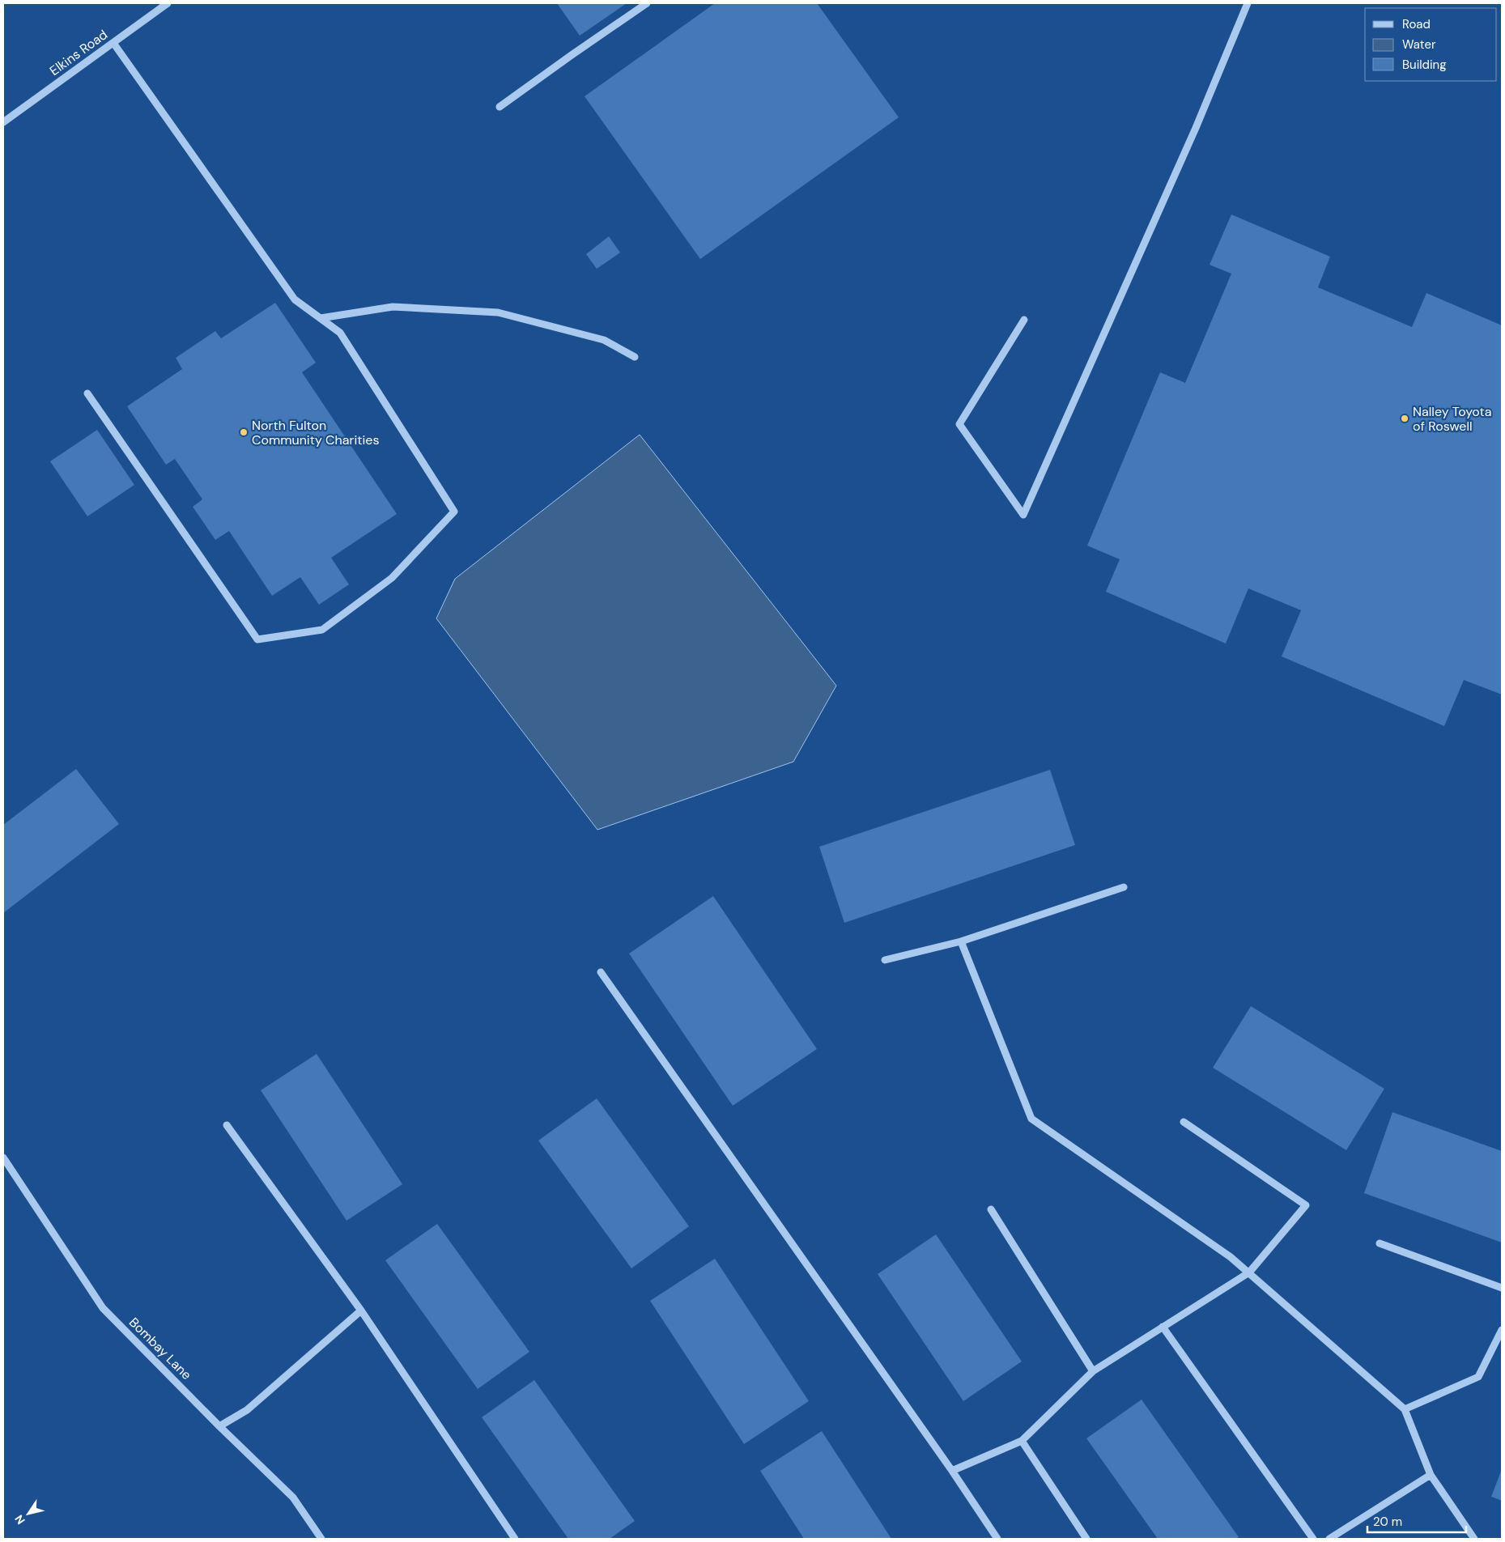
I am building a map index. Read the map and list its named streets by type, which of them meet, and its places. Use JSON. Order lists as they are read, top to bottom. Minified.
{"streets":{"street":["Elkins Road","Bombay Lane"]},"places":["Nalley Toyota of Roswell","North Fulton Community Charities"],"legend":["Road","Water","Building"],"scale_bar":"20 m","north":"bottom left"}
